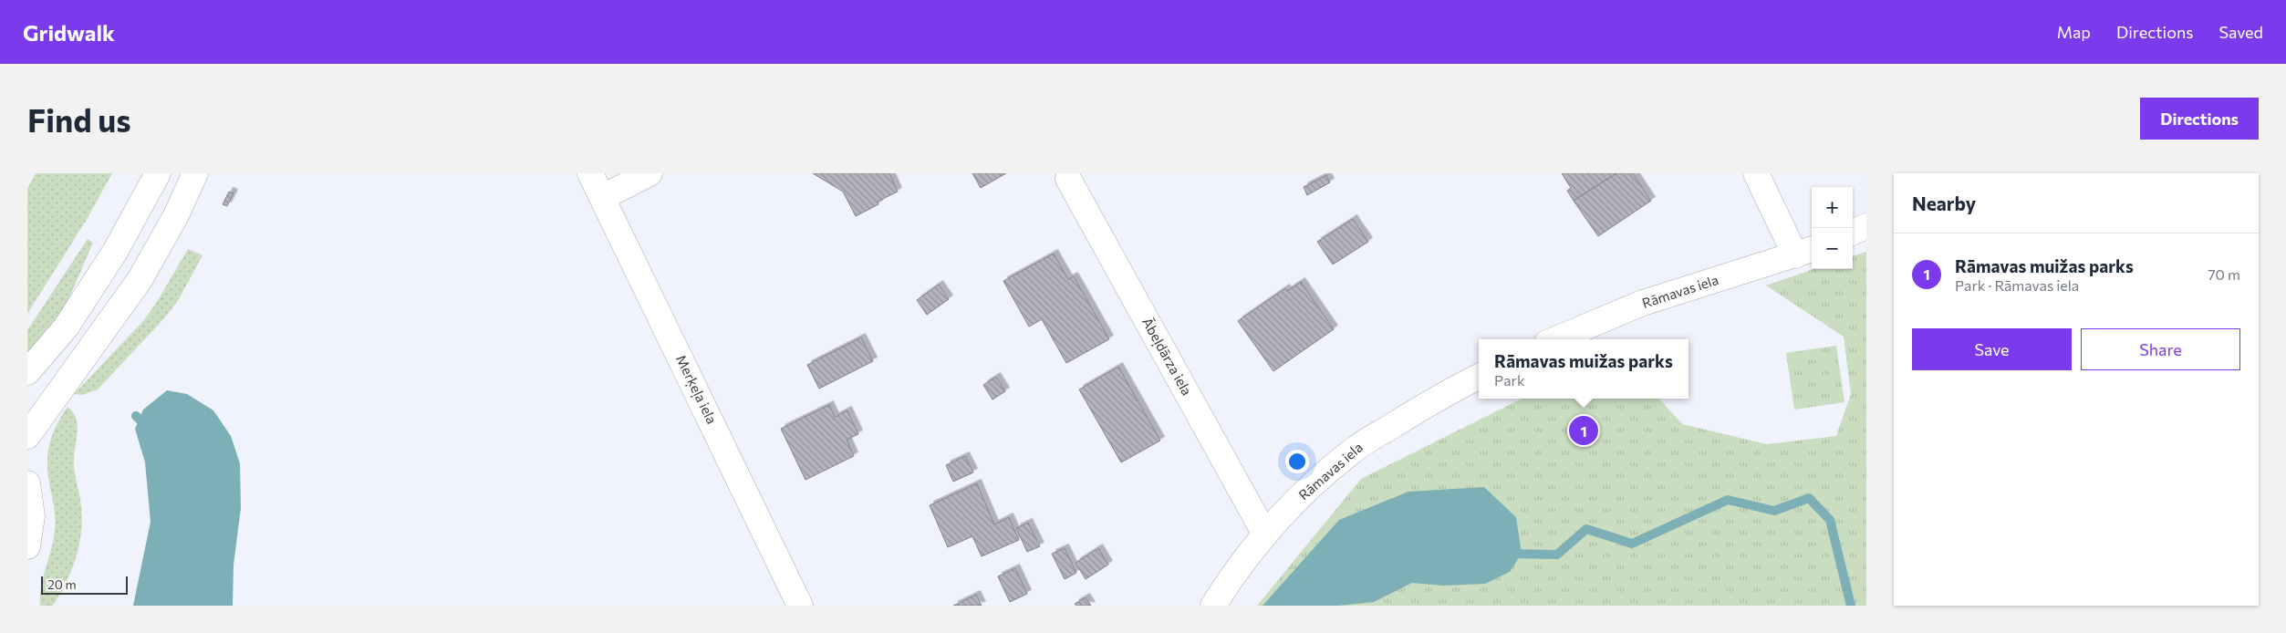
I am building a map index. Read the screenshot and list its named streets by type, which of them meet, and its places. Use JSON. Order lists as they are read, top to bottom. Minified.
{"streets":{"street":["Rāmavas iela","Ābeļdārza iela","Merķeļa iela"]},"crossings":[["Rāmavas iela","Ābeļdārza iela"]],"scale_bar":"20 m","page":{"header":"Gridwalk","nav":["Map","Directions","Saved"],"buttons":["Directions",["Save","Share"]],"title":"Find us","heading":"Nearby","map_buttons":["+","−"],"list":[{"mark":"1","name":"Rāmavas muižas parks","note":"Park · Rāmavas iela","value":"70 m"}],"popup":["Rāmavas muižas parks","Park"],"pins":"1","scale":"20 m"}}
